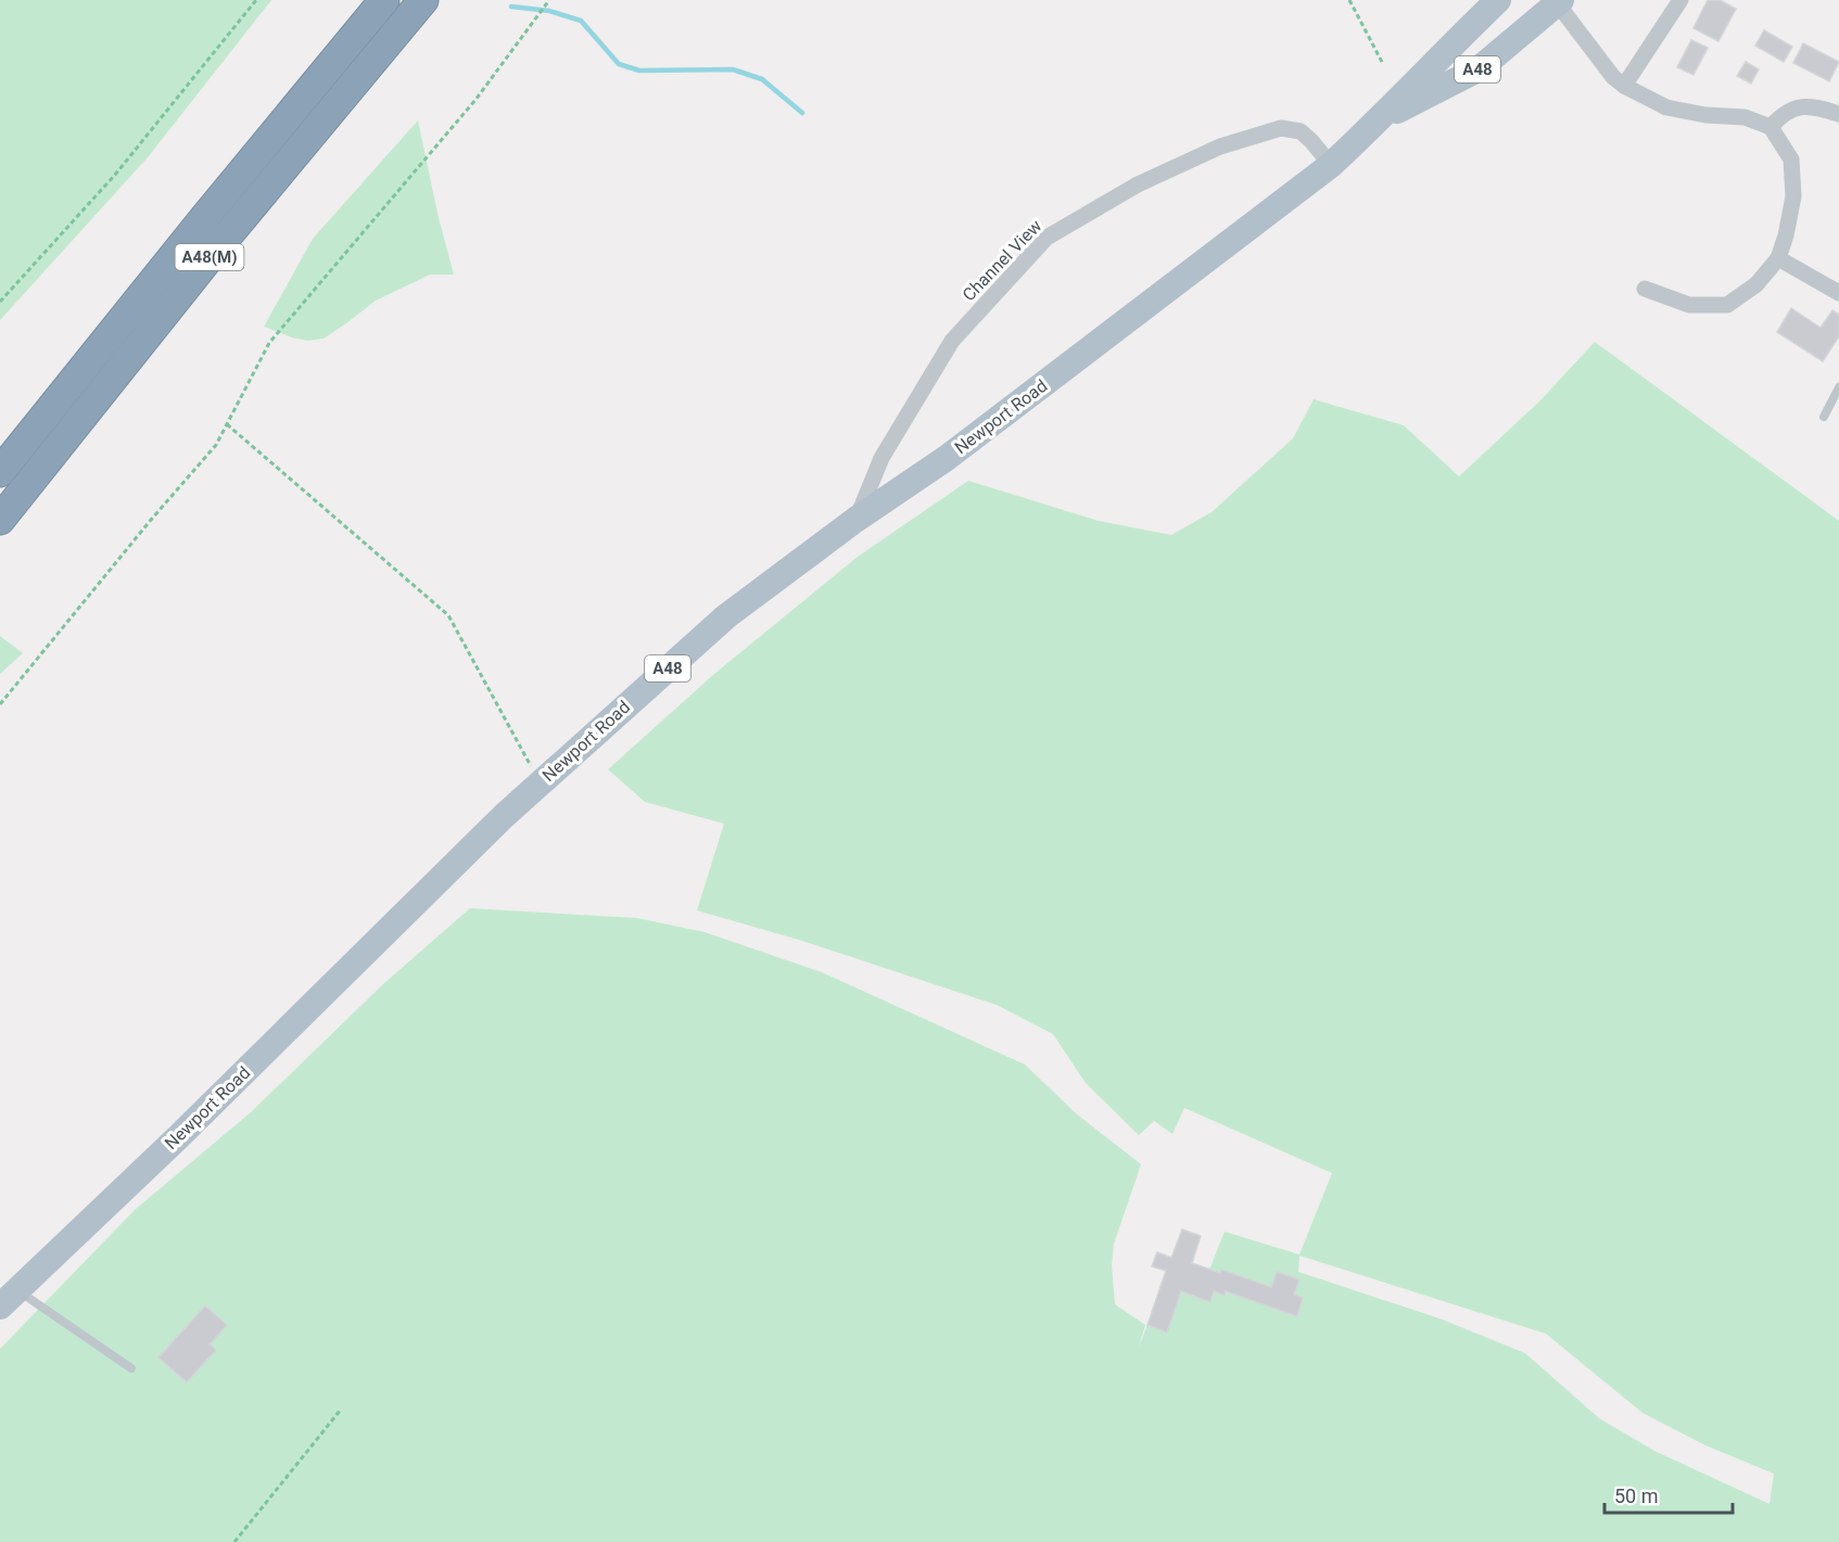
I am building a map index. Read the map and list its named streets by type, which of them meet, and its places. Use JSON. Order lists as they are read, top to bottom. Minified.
{"streets":{"highway":["A48(M)"],"main road":["A48","Newport Road"],"street":["Channel View"]},"crossings":[["Channel View","Newport Road"]],"scale_bar":"50 m"}
